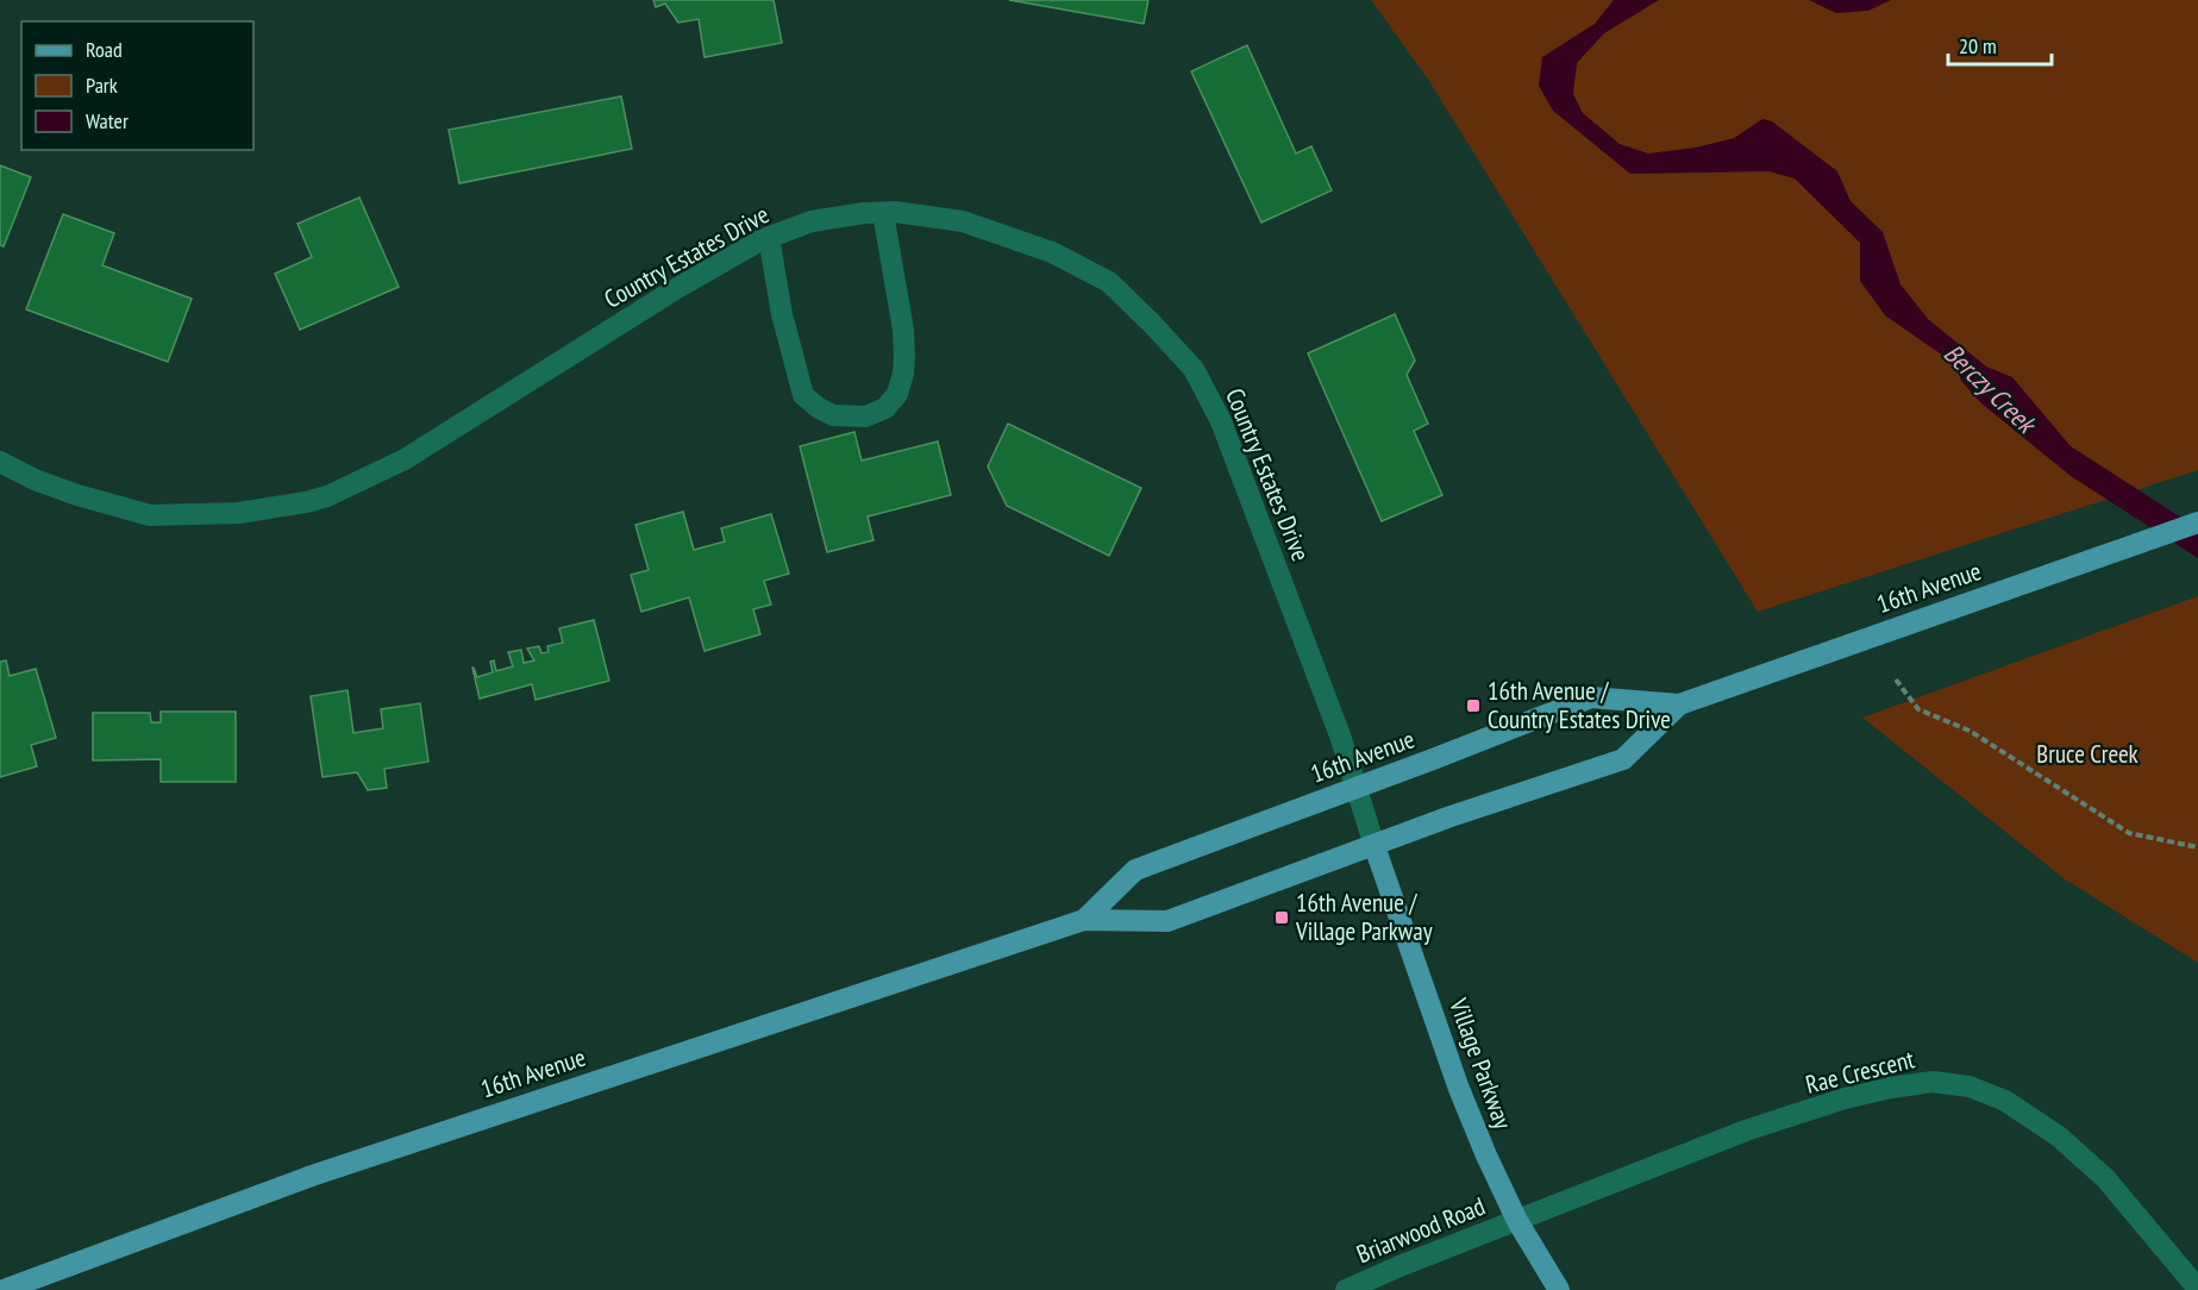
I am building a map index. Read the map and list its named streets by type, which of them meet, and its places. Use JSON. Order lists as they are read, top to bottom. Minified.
{"streets":{"main road":["16th Avenue","Village Parkway"],"street":["Country Estates Drive","Rae Crescent","Briarwood Road"]},"crossings":[["Country Estates Drive","16th Avenue"],["Country Estates Drive","Village Parkway"],["16th Avenue","Village Parkway"],["Village Parkway","Rae Crescent"],["Village Parkway","Briarwood Road"],["Rae Crescent","Briarwood Road"]],"water":["Berczy Creek"],"parks":["Bruce Creek"],"places":{"transit":["16th Avenue / Country Estates Drive","16th Avenue / Village Parkway"]},"legend":["Road","Park","Water"],"scale_bar":"20 m"}
